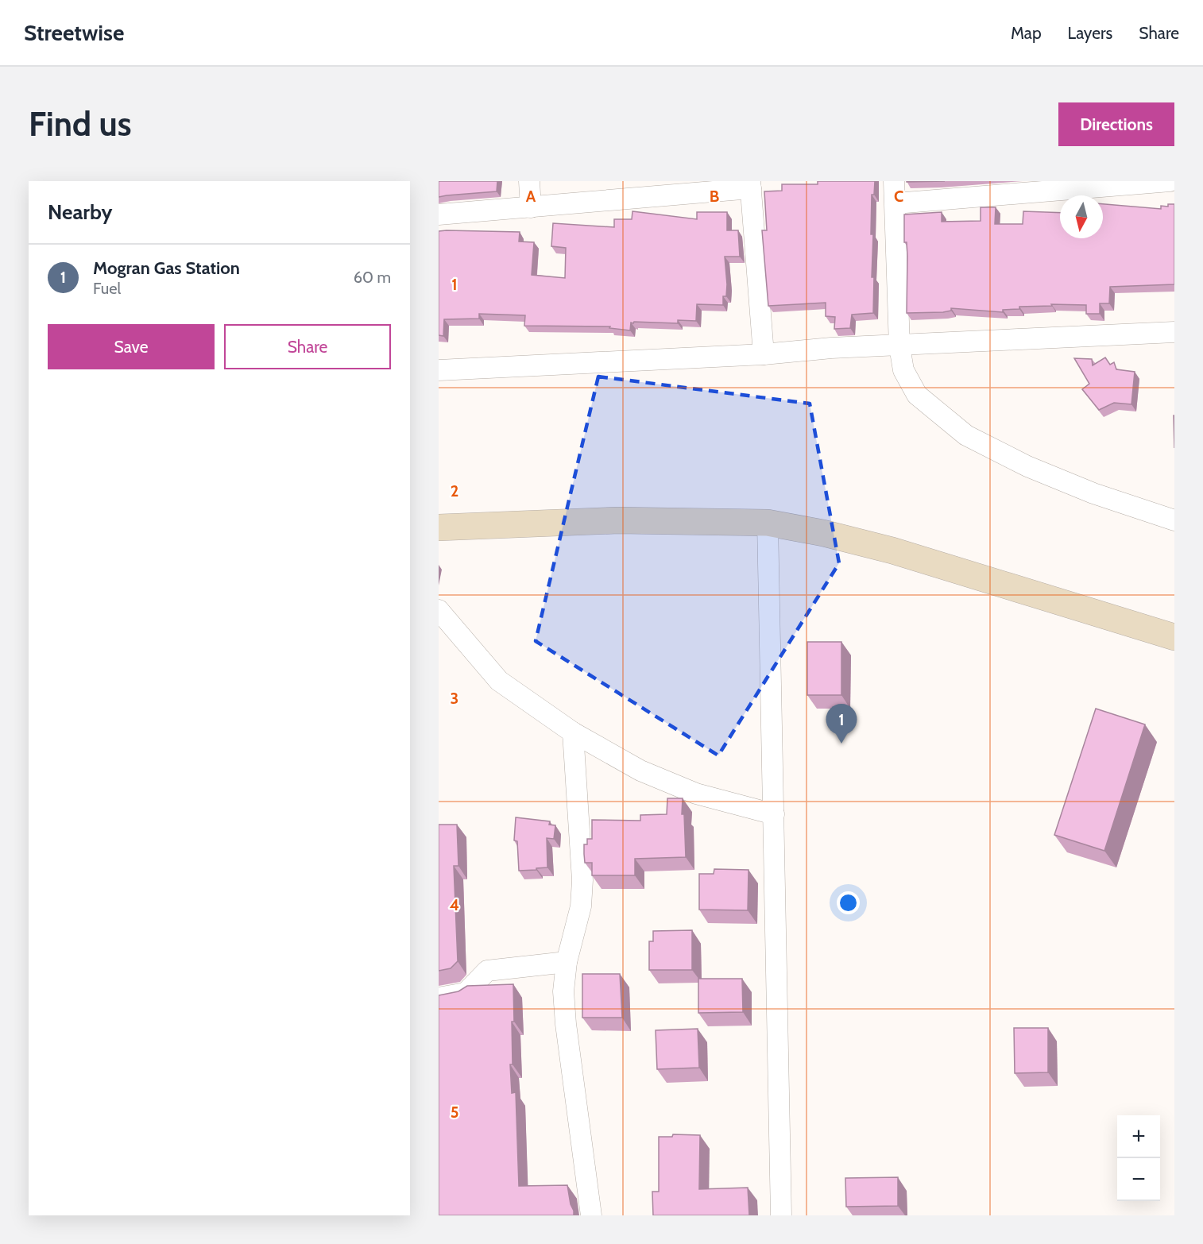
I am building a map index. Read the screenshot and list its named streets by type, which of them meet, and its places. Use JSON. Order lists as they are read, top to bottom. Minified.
{"north":"bottom","page":{"header":"Streetwise","nav":["Map","Layers","Share"],"buttons":["Directions",["Save","Share"]],"title":"Find us","heading":"Nearby","list":[{"mark":"1","name":"Mogran Gas Station","note":"Fuel","value":"60 m"}],"pins":"1","map_buttons":["+","−"]},"grid":{"columns":["A","B","C"],"rows":["1","2","3","4","5"]}}
